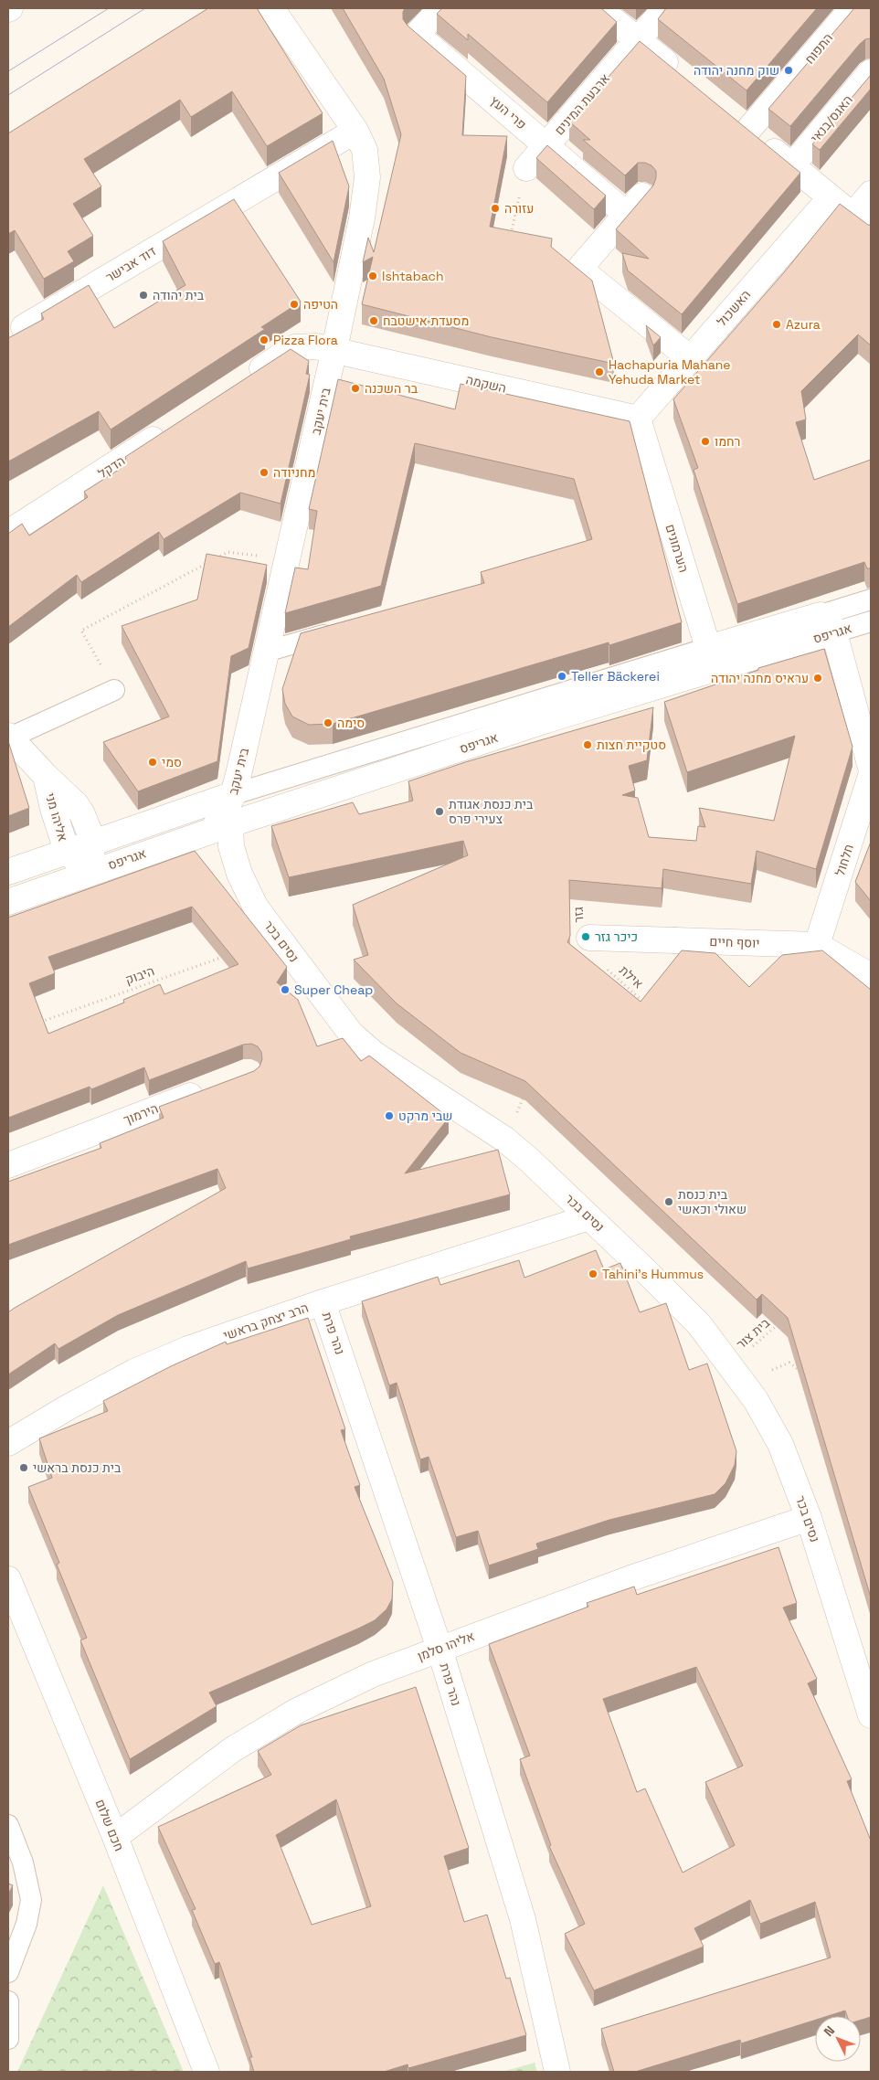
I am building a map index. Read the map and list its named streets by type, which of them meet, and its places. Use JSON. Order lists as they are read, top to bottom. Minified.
{"streets":{"street":["התפוח","ארבעת המינים","פרי העץ","האגס/בנאי","דוד אבישר","האשכול","השקמה","בית יעקב","הדקל","הערמונים","אגריפס","אליהו מני","חלחול","נסים בכר","יוסף חיים","הירמוך","הרב יצחק בראשי","נהר פרת","אליהו סלמן","חכם שלום"],"path":["היבוק","אילת","בית צור"]},"crossings":[["ארבעת המינים","פרי העץ"],["דוד אבישר","בית יעקב"],["האשכול","השקמה"],["האשכול","הערמונים"],["השקמה","בית יעקב"],["השקמה","הערמונים"],["בית יעקב","אגריפס"],["בית יעקב","נסים בכר"],["הערמונים","אגריפס"],["אגריפס","אליהו מני"],["אגריפס","נסים בכר"],["חלחול","יוסף חיים"],["נסים בכר","הרב יצחק בראשי"],["נסים בכר","בית צור"],["נסים בכר","אליהו סלמן"],["יוסף חיים","אילת"],["הרב יצחק בראשי","נהר פרת"],["נהר פרת","אליהו סלמן"],["אליהו סלמן","חכם שלום"]],"places":["שוק מחנה יהודה","עזורה","Ishtabach","בית יהודה","הטיפה","מסעדת אישטבח","Azura","Pizza Flora","Hachapuria Mahane Yehuda Market","בר השכנה","רחמו","מחניודה","Teller Bäckerei","עראיס מחנה יהודה","סימה","סטקיית חצות","סמי","בית כנסת אגודת צעירי פרס","כיכר גזר","Super Cheap","שבי מרקט","בית כנסת שאולי וכאשי","Tahini's Hummus","בית כנסת בראשי"],"north":"top left"}
